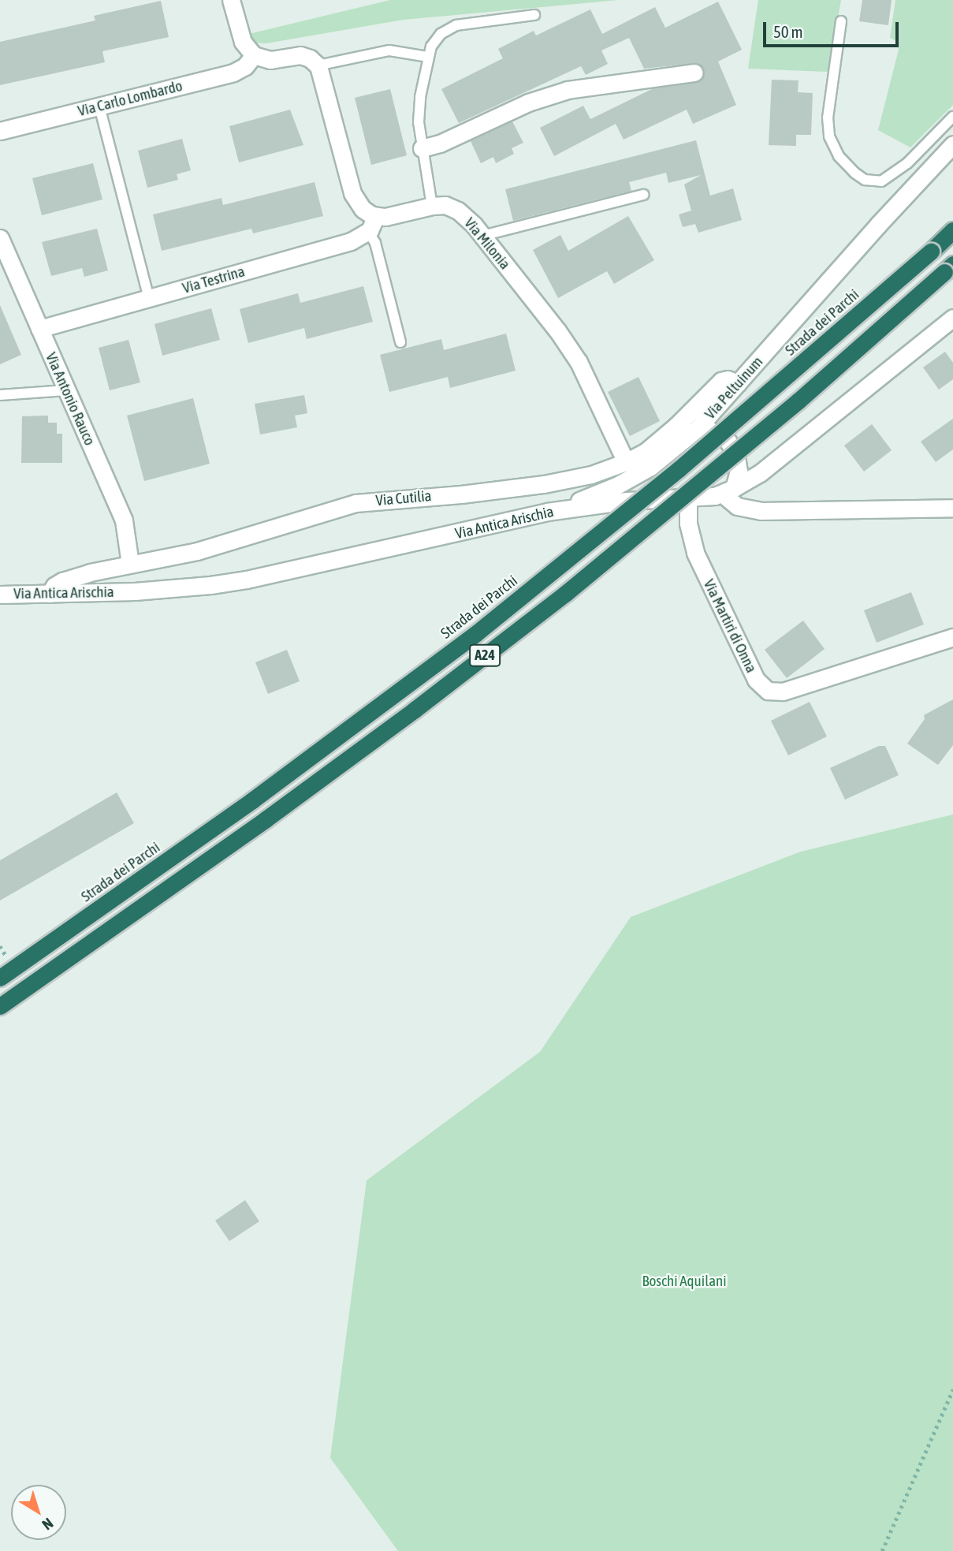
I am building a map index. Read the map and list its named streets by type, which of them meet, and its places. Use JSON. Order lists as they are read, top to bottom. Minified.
{"streets":{"highway":["Strada dei Parchi","A24"],"street":["Via Carlo Lombardo","Via Milonia","Via Testrina","Via Peltuinum","Via Antonio Rauco","Via Cutilia","Via Antica Arischia","Via Martiri di Onna"]},"crossings":[["Via Milonia","Via Cutilia"],["Via Testrina","Via Antonio Rauco"],["Via Peltuinum","Via Cutilia"],["Via Peltuinum","Via Antica Arischia"],["Via Peltuinum","Via Martiri di Onna"],["Via Antonio Rauco","Via Cutilia"],["Via Cutilia","Via Antica Arischia"],["Via Antica Arischia","Via Martiri di Onna"]],"parks":["Boschi Aquilani"],"scale_bar":"50 m","north":"bottom right"}
